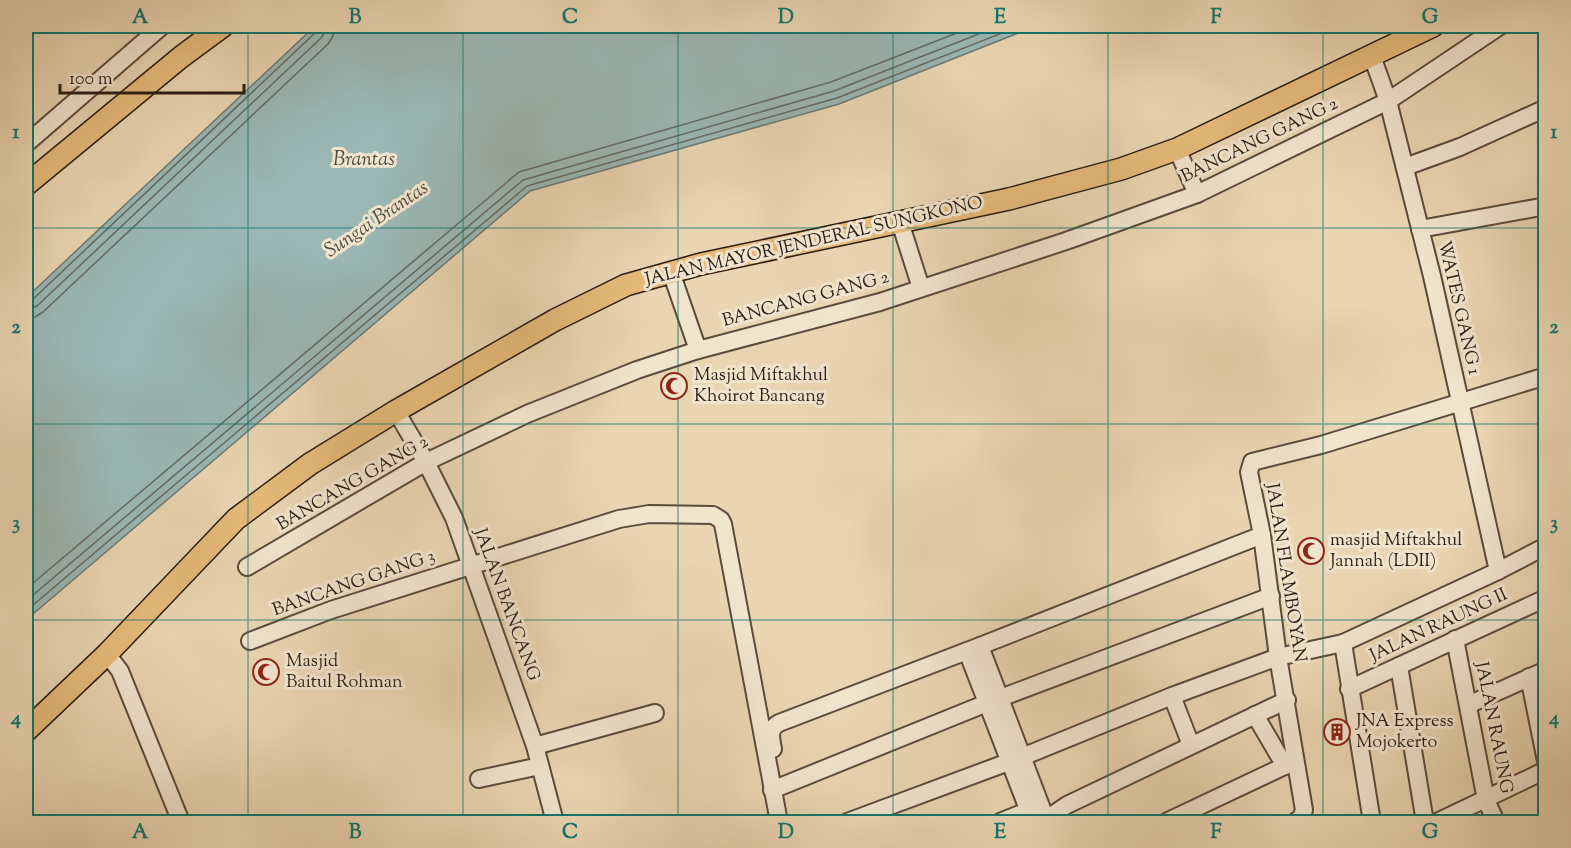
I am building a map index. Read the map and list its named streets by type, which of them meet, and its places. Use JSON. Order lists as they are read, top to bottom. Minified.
{"streets":{"main road":["JALAN MAYOR JENDERAL SUNGKONO"],"street":["BANCANG GANG 2","WATES GANG 1","JALAN FLAMBOYAN","BANCANG GANG 3","JALAN BANCANG","JALAN RAUNG II","JALAN RAUNG"]},"crossings":[["BANCANG GANG 2","WATES GANG 1"],["BANCANG GANG 2","JALAN BANCANG"],["JALAN MAYOR JENDERAL SUNGKONO","WATES GANG 1"],["JALAN MAYOR JENDERAL SUNGKONO","JALAN BANCANG"],["WATES GANG 1","JALAN FLAMBOYAN"],["BANCANG GANG 3","JALAN BANCANG"],["JALAN RAUNG II","JALAN RAUNG"]],"water":["Brantas","Sungai Brantas"],"places":{"mosque":["Masjid Miftakhul Khoirot Bancang","masjid Miftakhul Jannah (LDII)","Masjid Baitul Rohman"],"building":["JNA Express Mojokerto"]},"scale_bar":"100 m","grid":{"columns":["A","B","C","D","E","F","G"],"rows":["1","2","3","4"]}}
